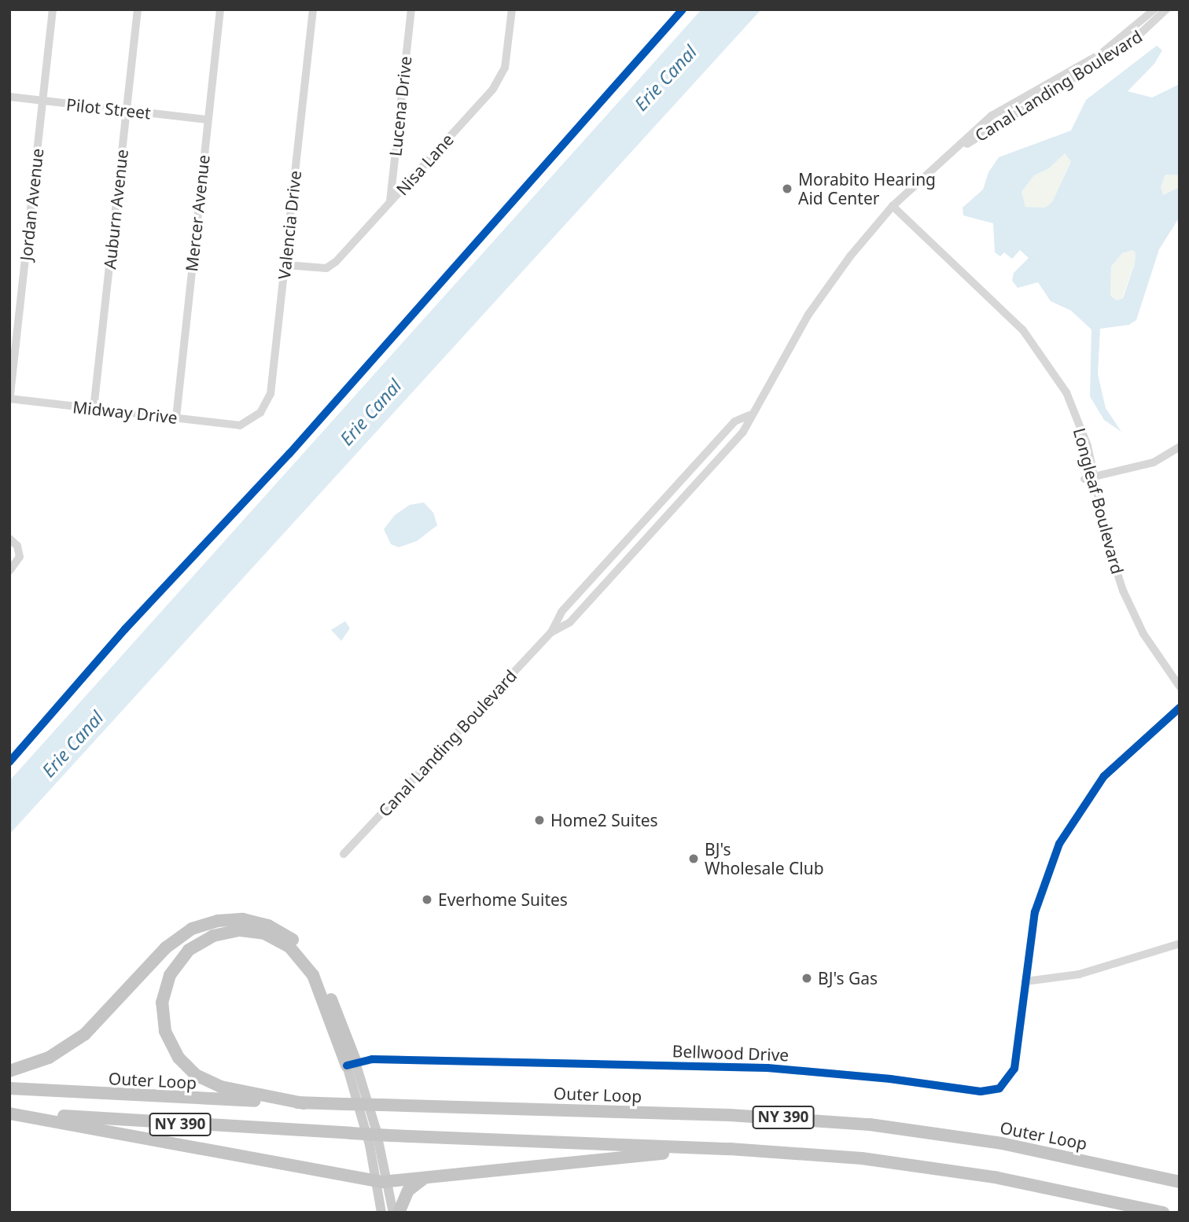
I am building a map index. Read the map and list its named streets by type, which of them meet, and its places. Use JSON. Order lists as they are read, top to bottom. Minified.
{"streets":{"highway":["Outer Loop","NY 390"],"street":["Canal Landing Boulevard","Lucena Drive","Pilot Street","Nisa Lane","Jordan Avenue","Auburn Avenue","Mercer Avenue","Valencia Drive","Midway Drive","Longleaf Boulevard","Bellwood Drive"]},"crossings":[["Canal Landing Boulevard","Longleaf Boulevard"],["Lucena Drive","Nisa Lane"],["Pilot Street","Jordan Avenue"],["Pilot Street","Auburn Avenue"],["Pilot Street","Mercer Avenue"],["Nisa Lane","Valencia Drive"],["Jordan Avenue","Midway Drive"],["Auburn Avenue","Midway Drive"],["Mercer Avenue","Midway Drive"],["Valencia Drive","Midway Drive"]],"water":["Erie Canal"],"places":["Morabito Hearing Aid Center","Home2 Suites","BJ's Wholesale Club","Everhome Suites","BJ's Gas"]}
